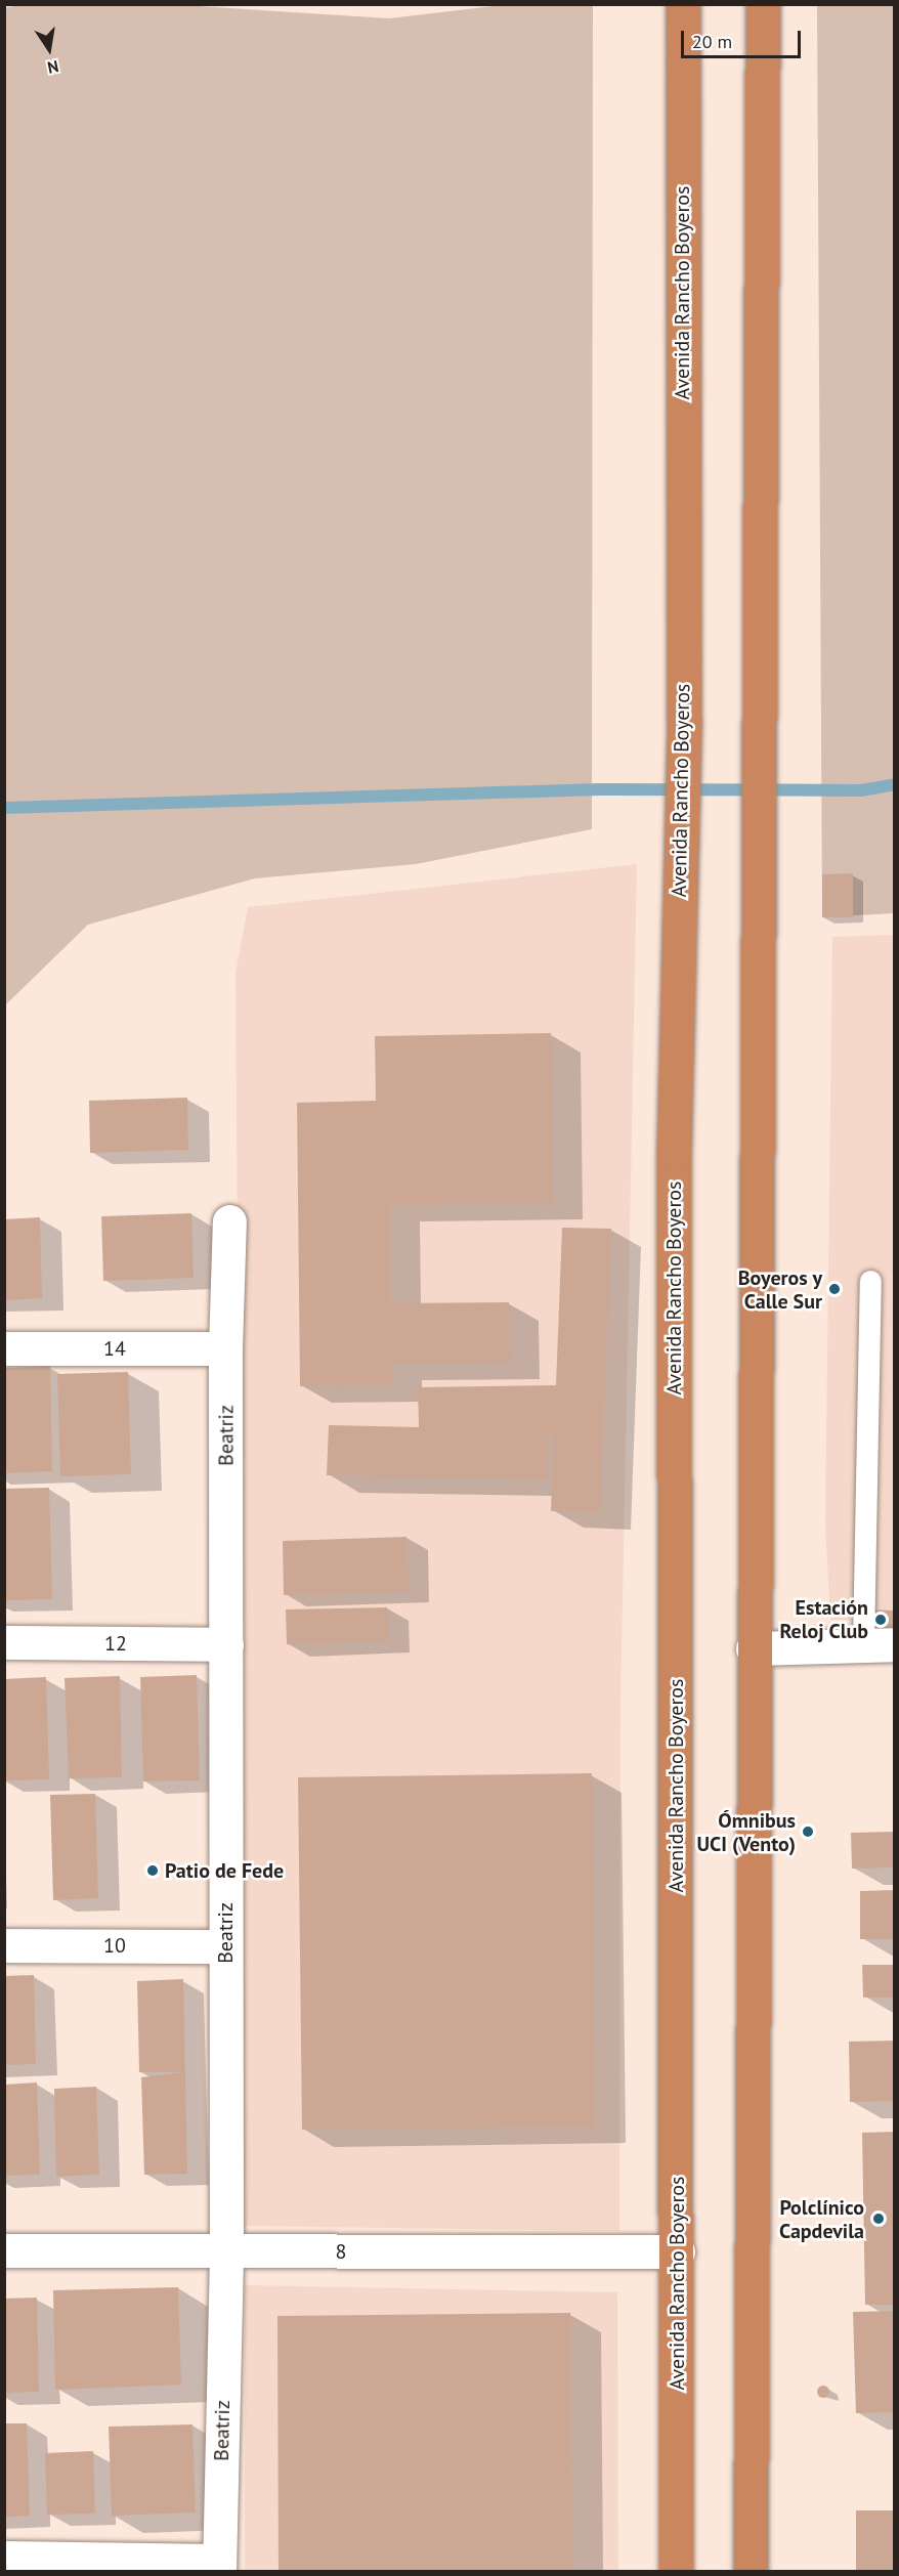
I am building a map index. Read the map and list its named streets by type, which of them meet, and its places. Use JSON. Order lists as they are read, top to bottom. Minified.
{"streets":{"highway":["Avenida Rancho Boyeros"],"street":["14","Beatriz","12","10","8"]},"crossings":[["Avenida Rancho Boyeros","8"],["14","Beatriz"],["Beatriz","12"],["Beatriz","10"],["Beatriz","8"]],"places":["Boyeros y Calle Sur","Estación Reloj Club","Ómnibus UCI (Vento)","Patio de Fede","Polclínico Capdevila"],"scale_bar":"20 m","north":"bottom"}
